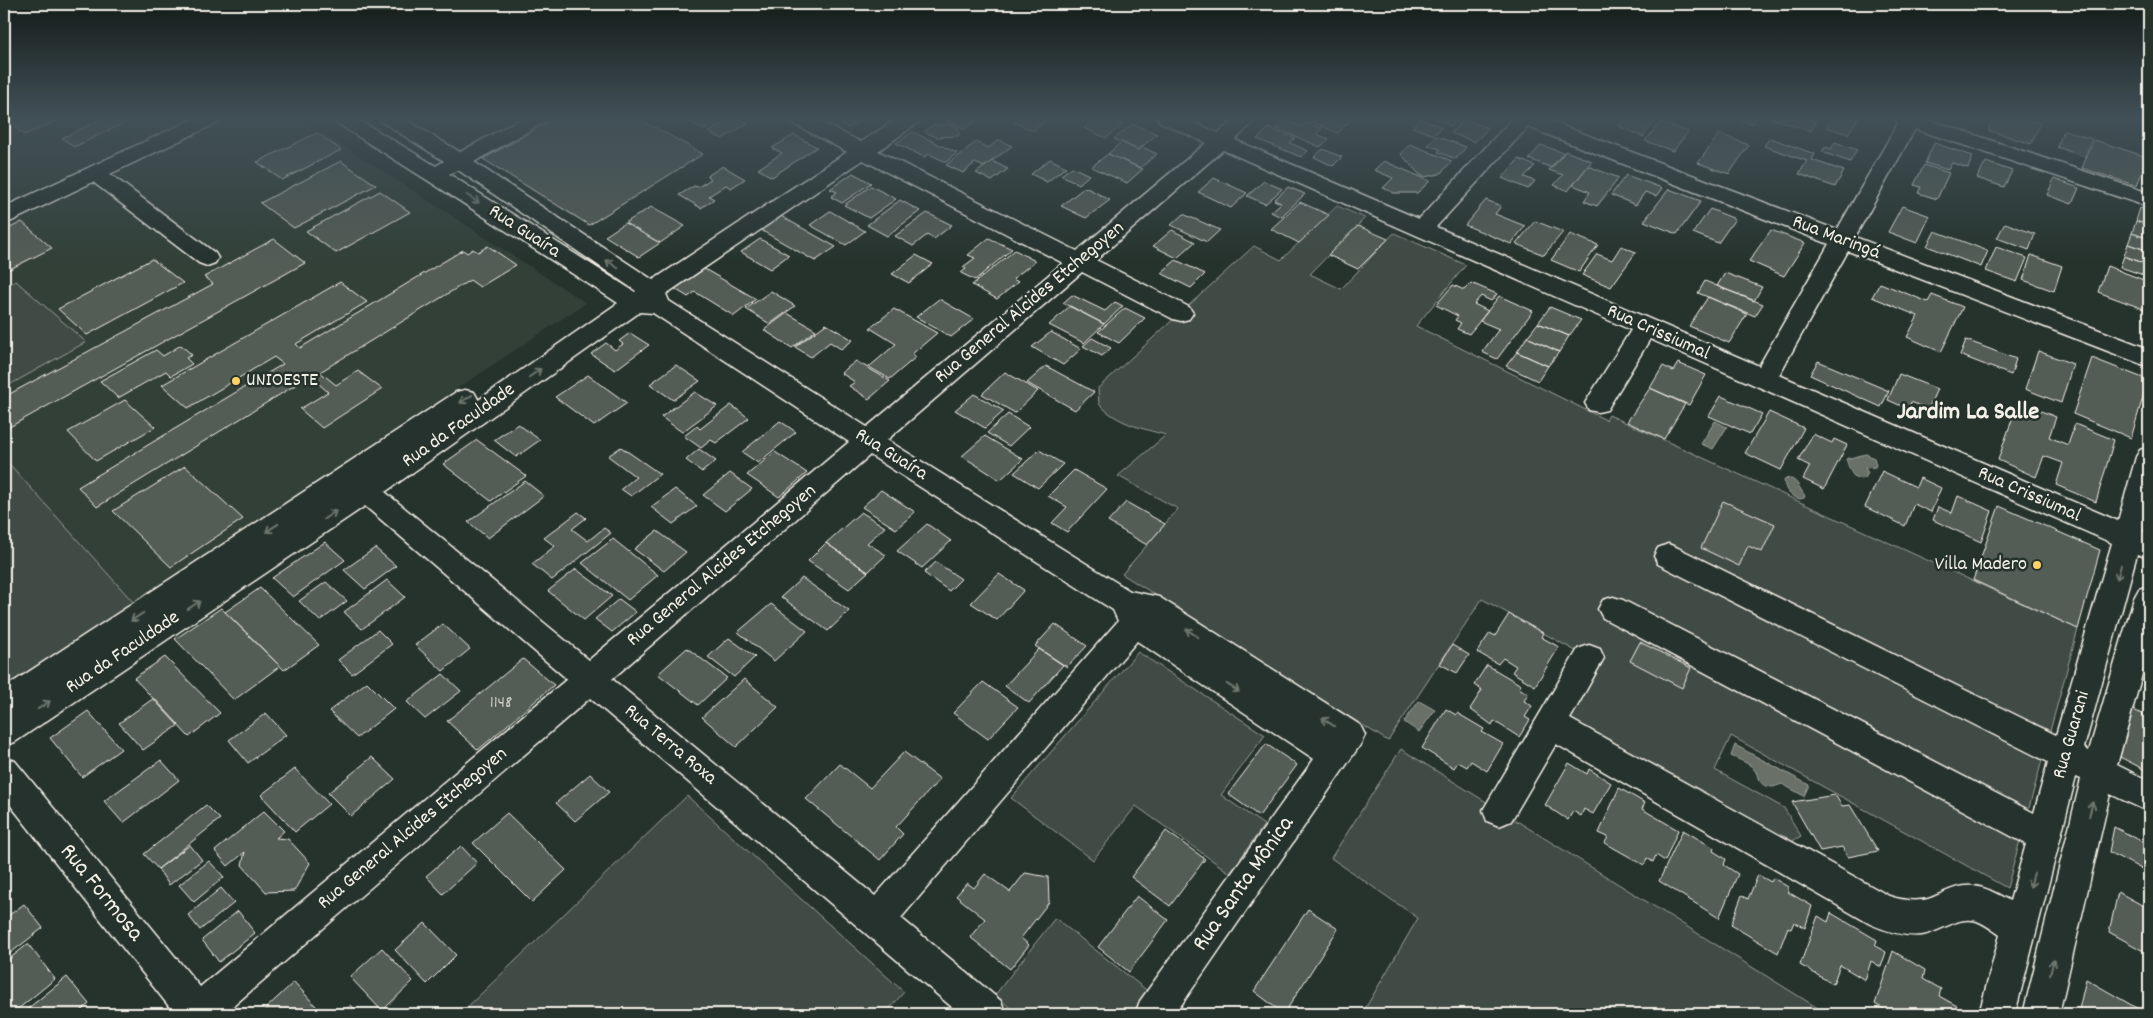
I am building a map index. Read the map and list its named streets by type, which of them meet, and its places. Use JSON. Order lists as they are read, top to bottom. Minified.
{"streets":{"street":["Rua Guaíra","Rua Maringá","Rua General Alcides Etchegoyen","Rua Crissiumal","Rua da Faculdade","Rua Guarani","Rua Terra Roxa","Rua Santa Mônica","Rua Formosa"]},"crossings":[["Rua Guaíra","Rua General Alcides Etchegoyen"],["Rua Guaíra","Rua da Faculdade"],["Rua Guaíra","Rua Santa Mônica"],["Rua General Alcides Etchegoyen","Rua Terra Roxa"],["Rua General Alcides Etchegoyen","Rua Formosa"],["Rua Crissiumal","Rua Guarani"],["Rua da Faculdade","Rua Terra Roxa"]],"districts":["Jardim La Salle"],"places":["UNIOESTE","Villa Madero"],"house_numbers":["1148"]}
